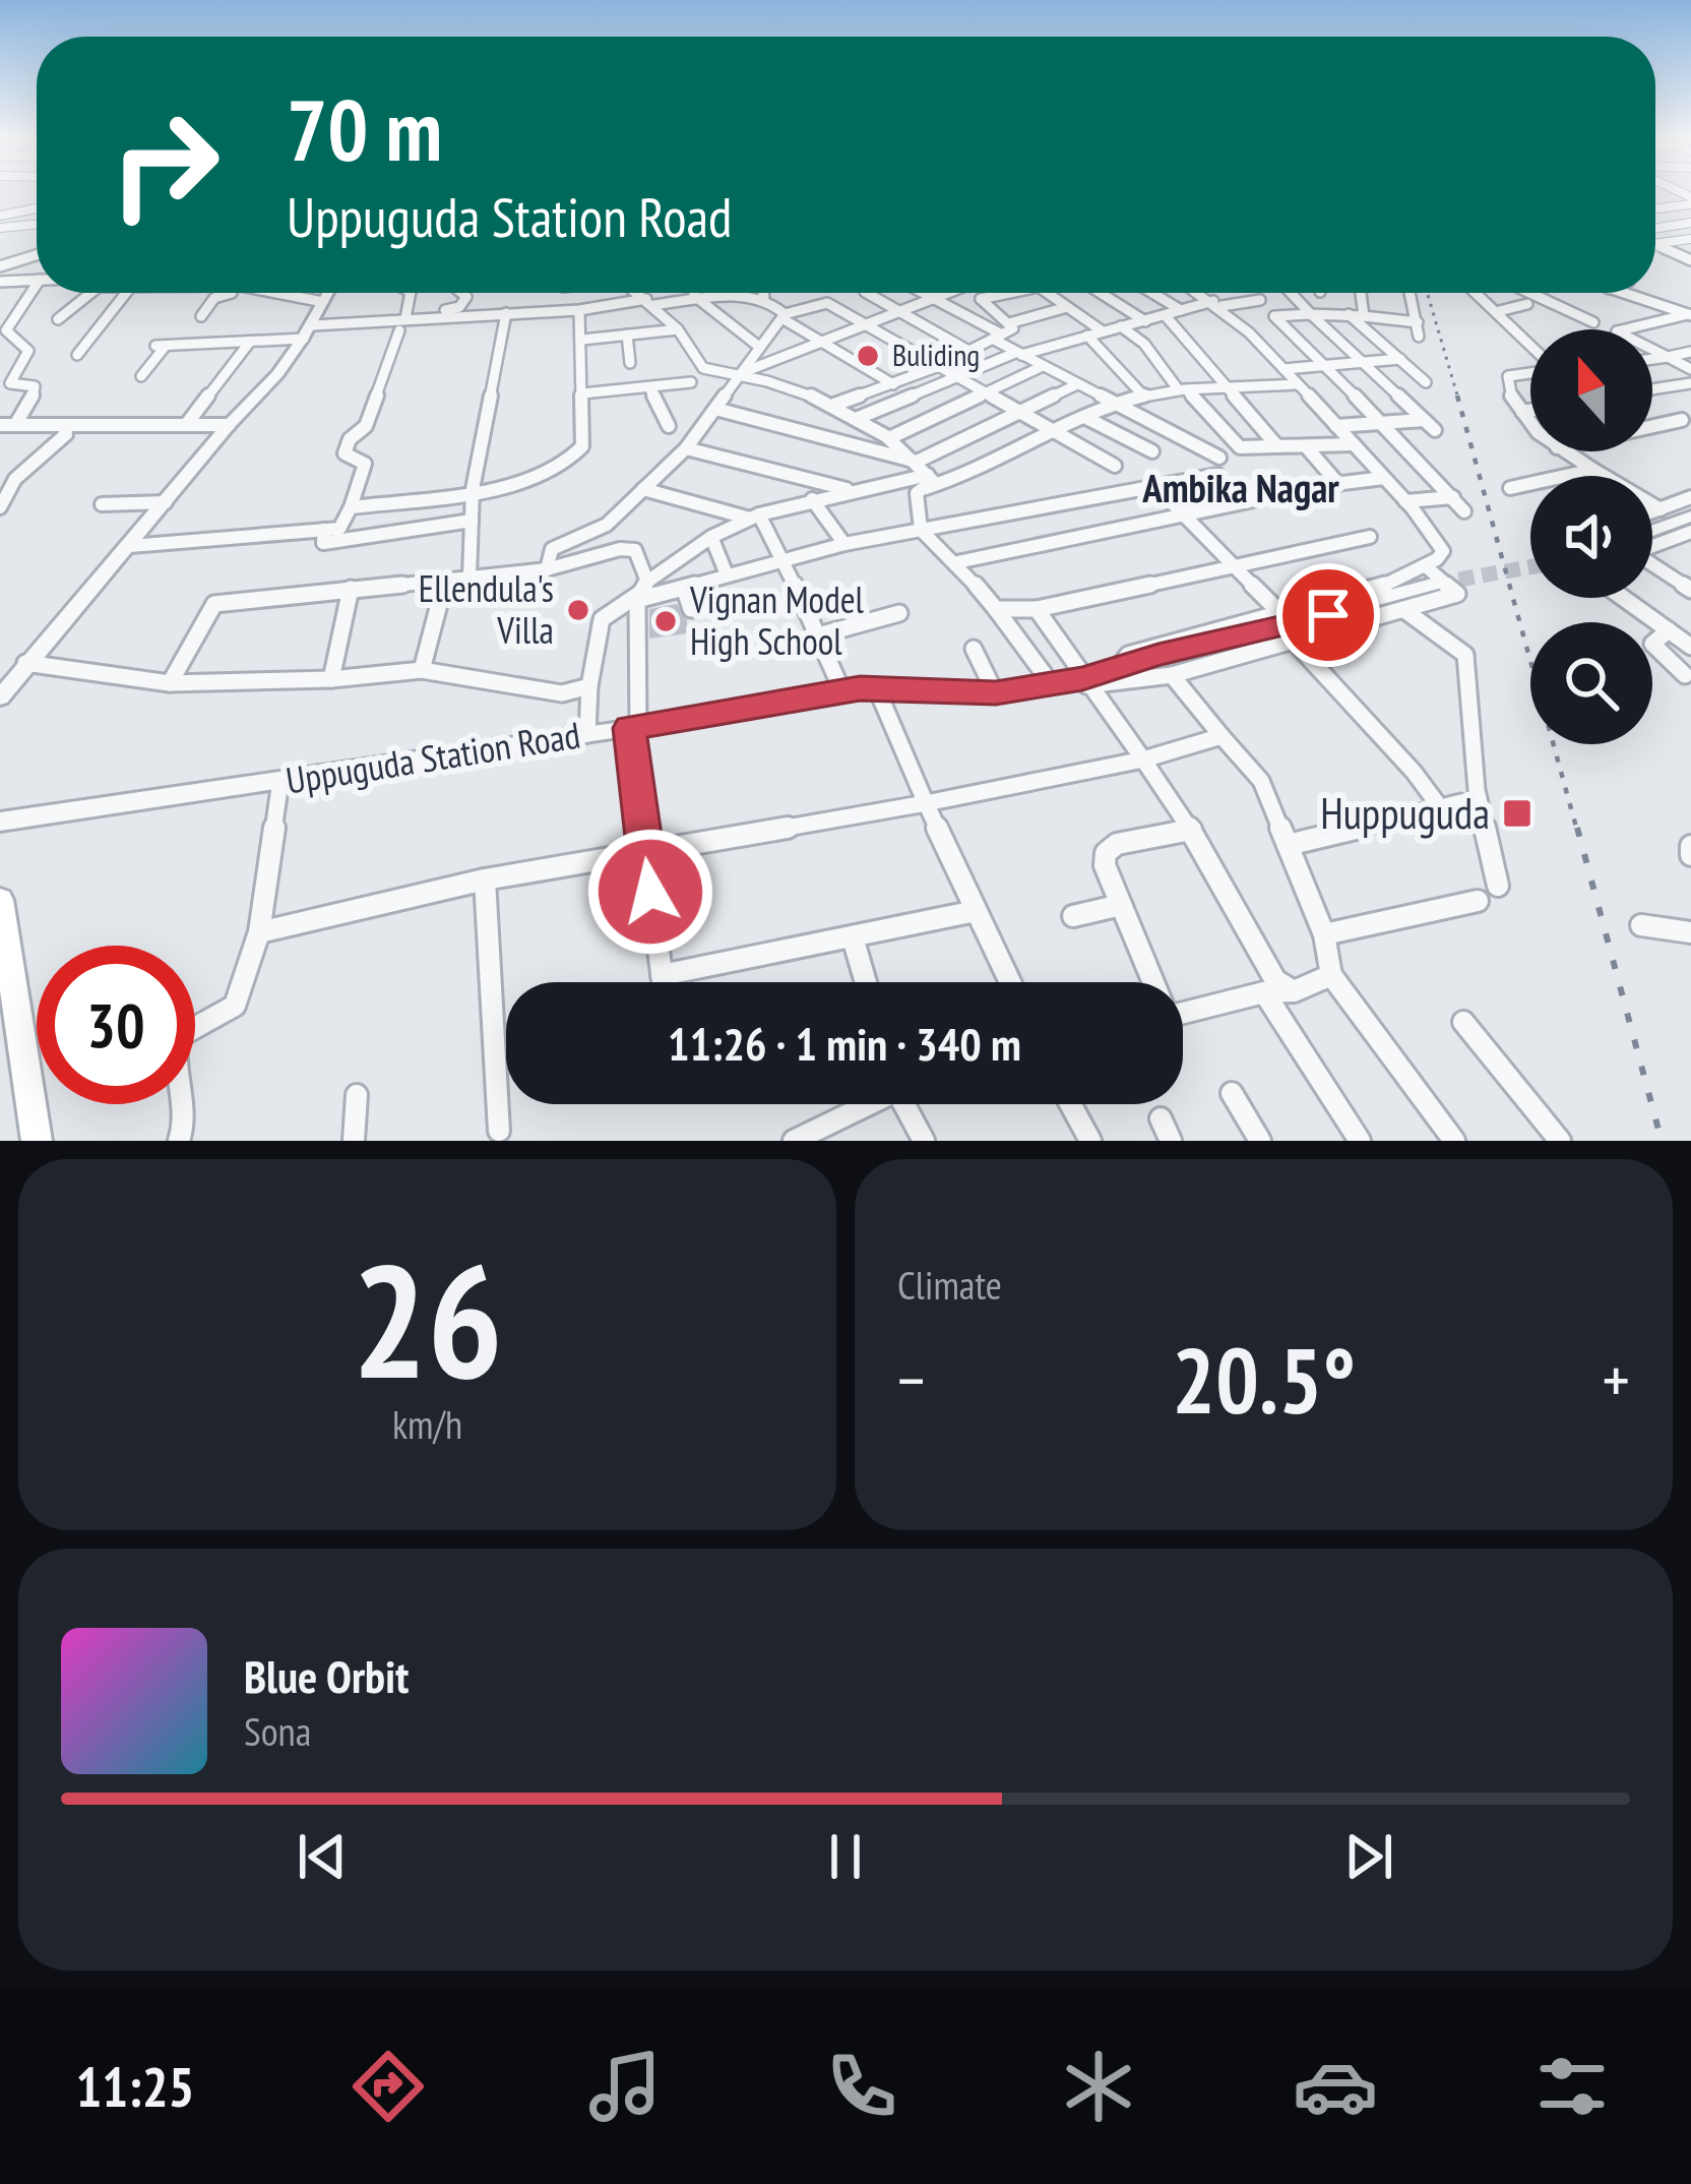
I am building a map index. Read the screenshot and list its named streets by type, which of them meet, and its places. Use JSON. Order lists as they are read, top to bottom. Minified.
{"streets":{"street":["Uppuguda Station Road"]},"districts":["Ambika Nagar"],"places":{"other":["Buliding","Ellendula's Villa","Vignan Model High School"],"transit":["Huppuguda"]},"north":"top","page":{"turn":["70 m","Uppuguda Station Road"],"limit":"30","trip":"11:26 · 1 min · 340 m","tile":[["26","km/h"],"Climate"],"heat":["−","20.5°","+"],"song":["Blue Orbit","Sona"],"tabs":"11:25"}}
